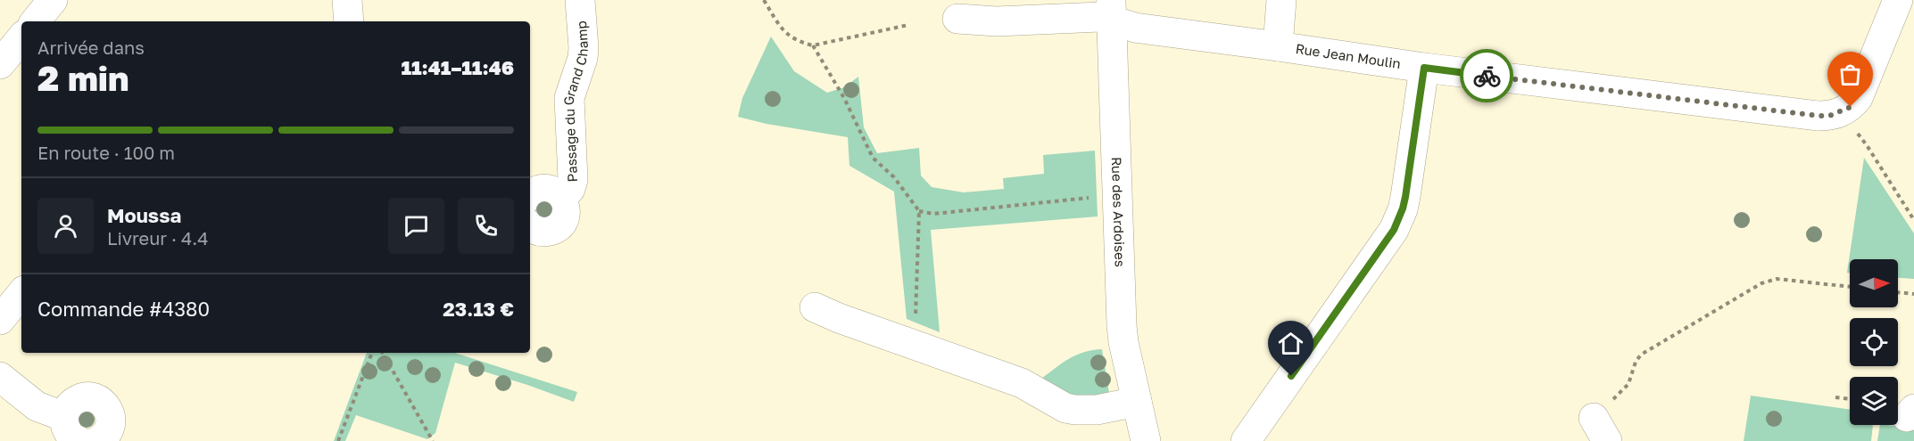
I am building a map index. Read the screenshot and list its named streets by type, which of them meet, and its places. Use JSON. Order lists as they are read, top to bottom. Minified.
{"streets":{"street":["Rue Jean Moulin","Passage du Grand Champ","Rue des Ardoises"]},"crossings":[["Rue Jean Moulin","Rue des Ardoises"]],"north":"right","page":{"heading":["2 min","Arrivée dans","11:41–11:46"],"panel":["Moussa","Livreur · 4.4","Commande #4380","23.13 €"],"bar":"En route · 100 m"}}
